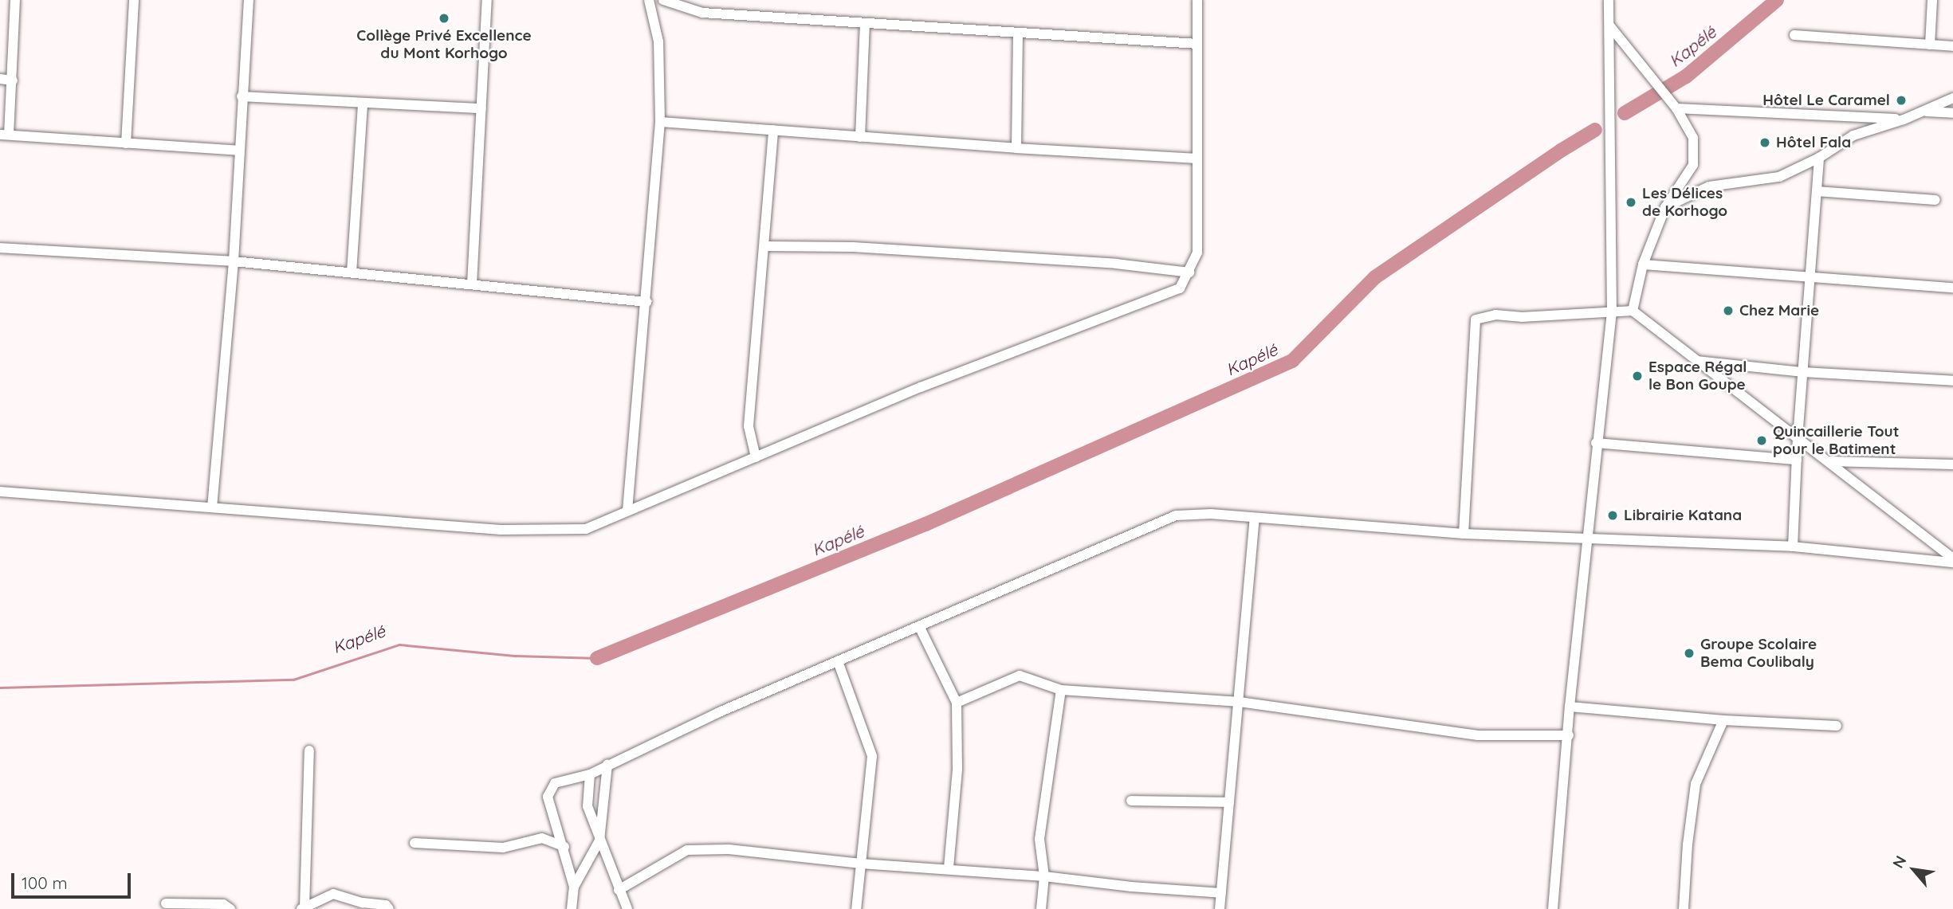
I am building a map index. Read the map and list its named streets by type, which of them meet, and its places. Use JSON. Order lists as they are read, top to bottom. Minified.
{"water":["Kapélé"],"places":["Collège Privé Excellence du Mont Korhogo","Hôtel Le Caramel","Hôtel Fala","Les Délices de Korhogo","Chez Marie","Espace Régal le Bon Goupe","Quincaillerie Tout pour le Batiment","Librairie Katana","Groupe Scolaire Bema Coulibaly"],"scale_bar":"100 m","north":"top left"}
